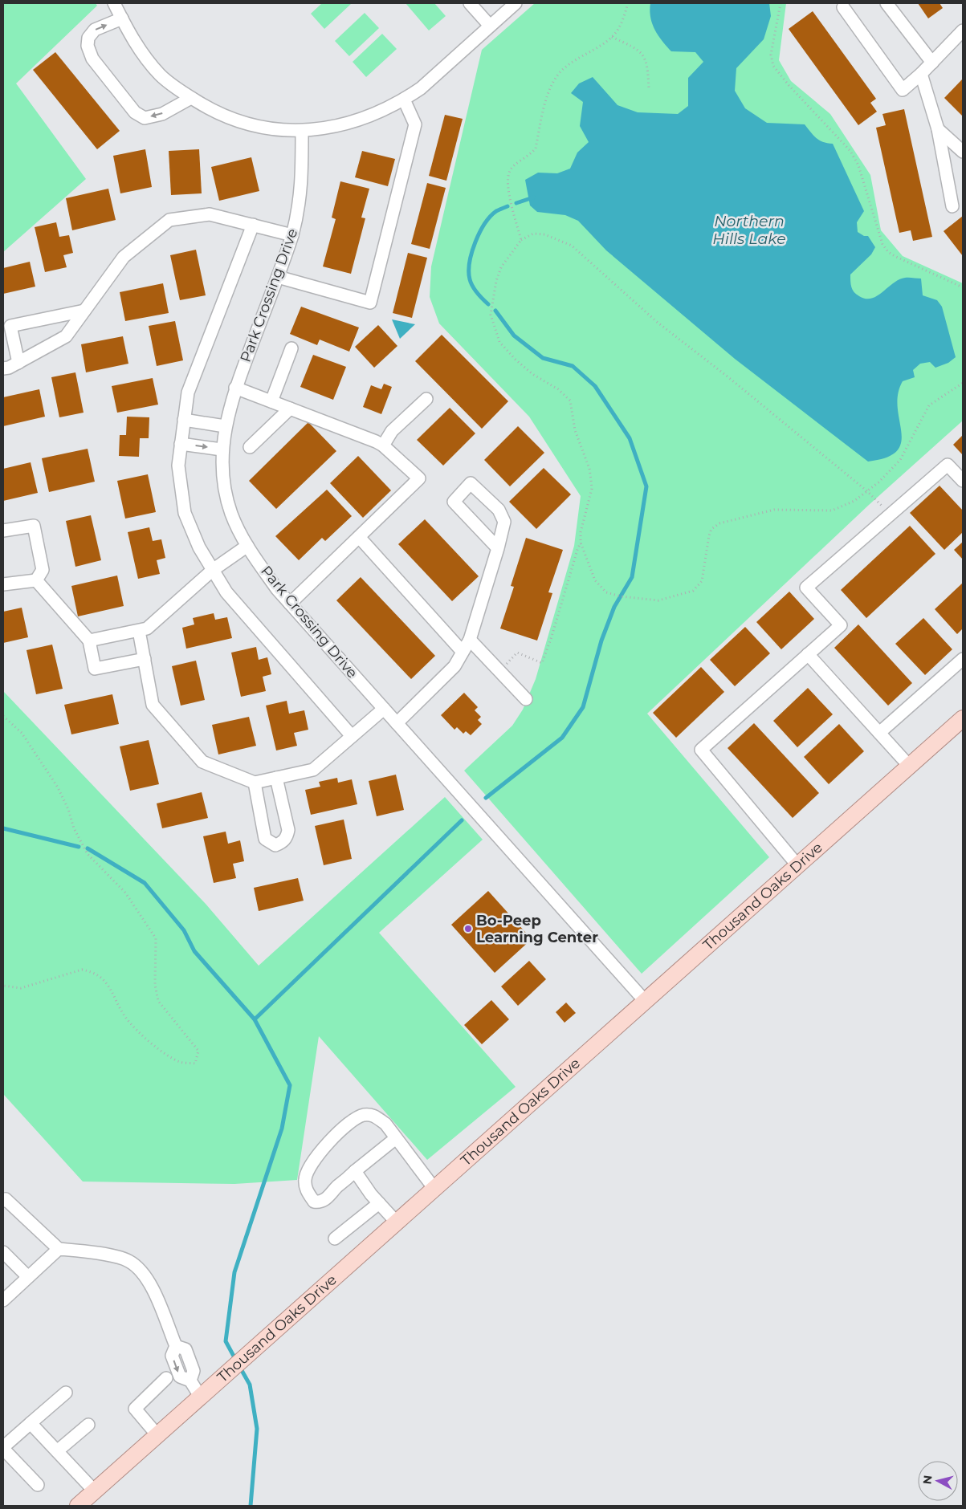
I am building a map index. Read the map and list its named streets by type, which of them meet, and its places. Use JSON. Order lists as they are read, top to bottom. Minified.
{"streets":{"main road":["Thousand Oaks Drive"],"street":["Park Crossing Drive"]},"crossings":[["Park Crossing Drive","Thousand Oaks Drive"]],"water":["Northern Hills Lake"],"places":["Bo-Peep Learning Center"],"north":"left"}
